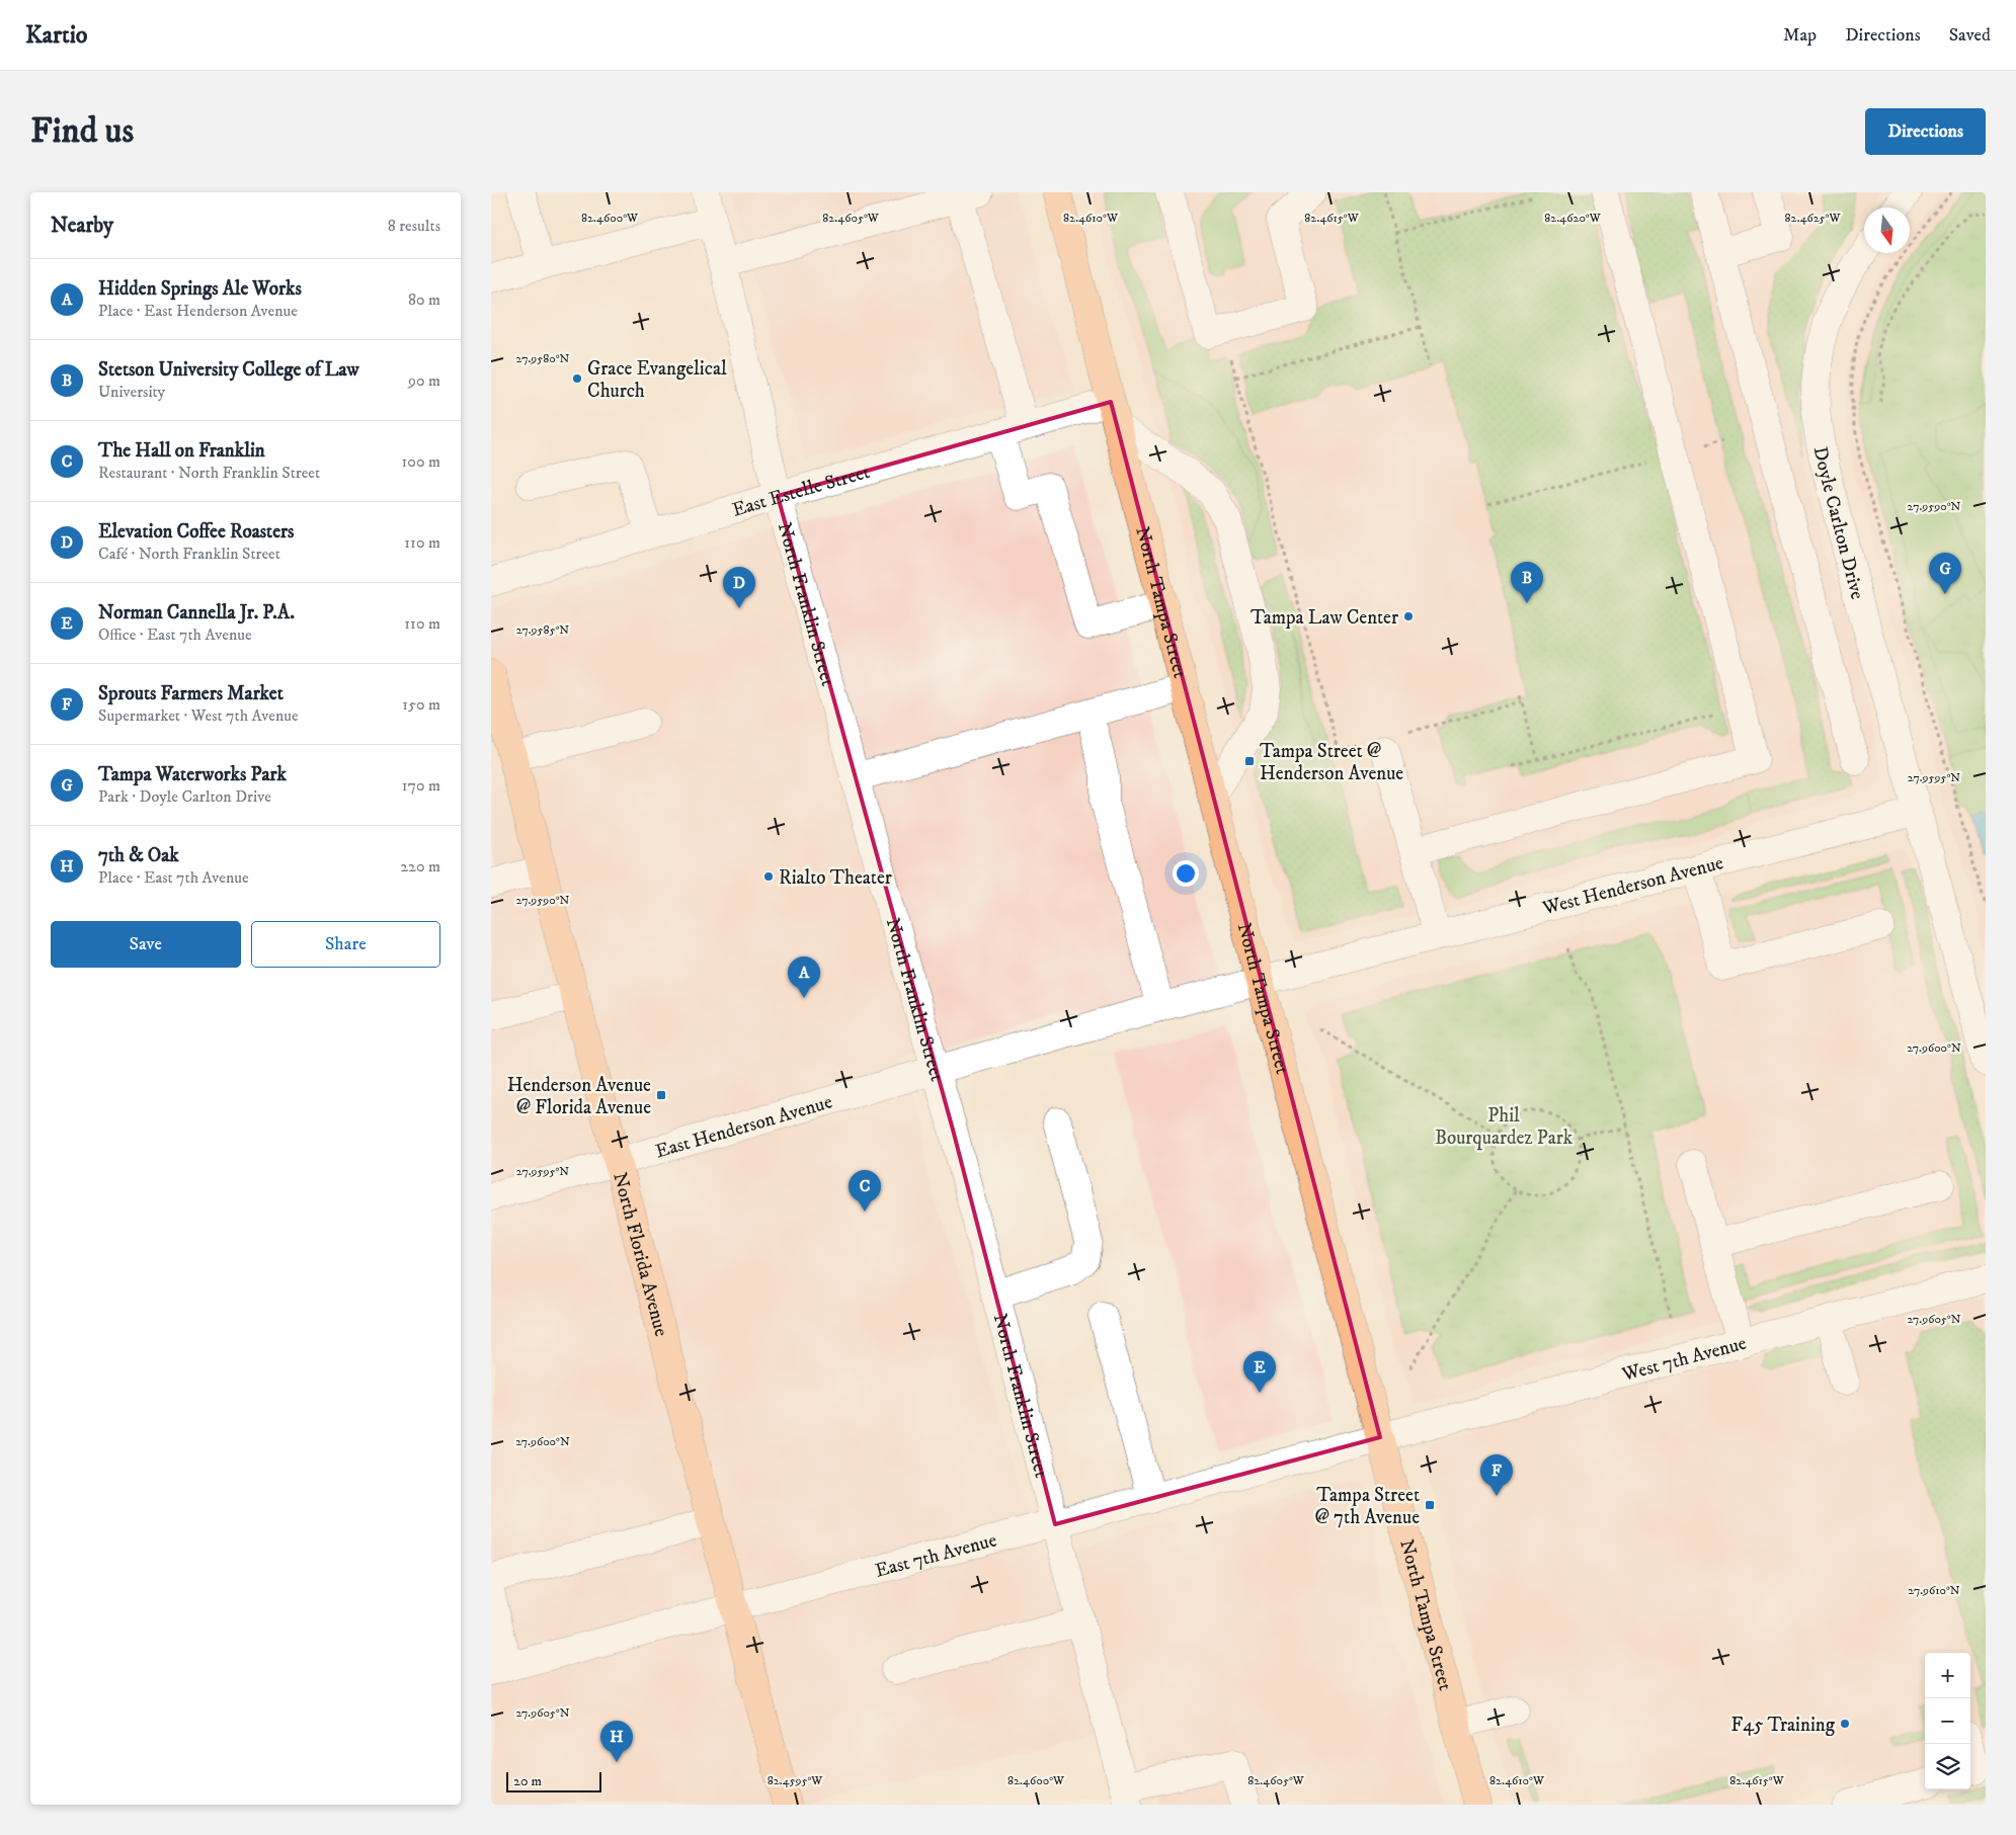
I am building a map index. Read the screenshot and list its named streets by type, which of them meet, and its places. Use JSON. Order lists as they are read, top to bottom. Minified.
{"streets":{"main road":["North Tampa Street","North Florida Avenue"],"street":["East Estelle Street","Doyle Carlton Drive","North Franklin Street","West Henderson Avenue","East Henderson Avenue","West 7th Avenue","East 7th Avenue"]},"crossings":[["East Estelle Street","North Tampa Street"],["East Estelle Street","North Franklin Street"],["Doyle Carlton Drive","West Henderson Avenue"],["North Tampa Street","West Henderson Avenue"],["North Tampa Street","East Henderson Avenue"],["North Tampa Street","West 7th Avenue"],["North Tampa Street","East 7th Avenue"],["North Franklin Street","East Henderson Avenue"],["North Franklin Street","East 7th Avenue"],["West Henderson Avenue","East Henderson Avenue"],["East Henderson Avenue","North Florida Avenue"],["North Florida Avenue","East 7th Avenue"],["West 7th Avenue","East 7th Avenue"]],"parks":["Phil Bourquardez Park"],"places":{"other":["Grace Evangelical Church","Tampa Law Center","Rialto Theater","F45 Training"],"transit":["Tampa Street @ Henderson Avenue","Henderson Avenue @ Florida Avenue","Tampa Street @ 7th Avenue"]},"scale_bar":"20 m","north":"bottom","page":{"header":"Kartio","nav":["Map","Directions","Saved"],"buttons":["Directions",["Save","Share"]],"title":"Find us","heading":["Nearby","8 results"],"list":[{"mark":"A","name":"Hidden Springs Ale Works","note":"Place · East Henderson Avenue","value":"80 m"},{"mark":"B","name":"Stetson University College of Law","note":"University","value":"90 m"},{"mark":"C","name":"The Hall on Franklin","note":"Restaurant · North Franklin Street","value":"100 m"},{"mark":"D","name":"Elevation Coffee Roasters","note":"Café · North Franklin Street","value":"110 m"},{"mark":"E","name":"Norman Cannella Jr. P.A.","note":"Office · East 7th Avenue","value":"110 m"},{"mark":"F","name":"Sprouts Farmers Market","note":"Supermarket · West 7th Avenue","value":"150 m"},{"mark":"G","name":"Tampa Waterworks Park","note":"Park · Doyle Carlton Drive","value":"170 m"},{"mark":"H","name":"7th & Oak","note":"Place · East 7th Avenue","value":"220 m"}],"pins":["G","B","D","A","C","E","F","H"],"map_buttons":["+","−"],"scale":"20 m"},"coordinates":["82.4600°W","82.4605°W","82.4610°W","82.4615°W","82.4620°W","82.4625°W","27.9580°N","27.9590°N","27.9585°N","27.9595°N","27.9600°N","27.9605°N","27.9610°N","82.4595°W"]}
